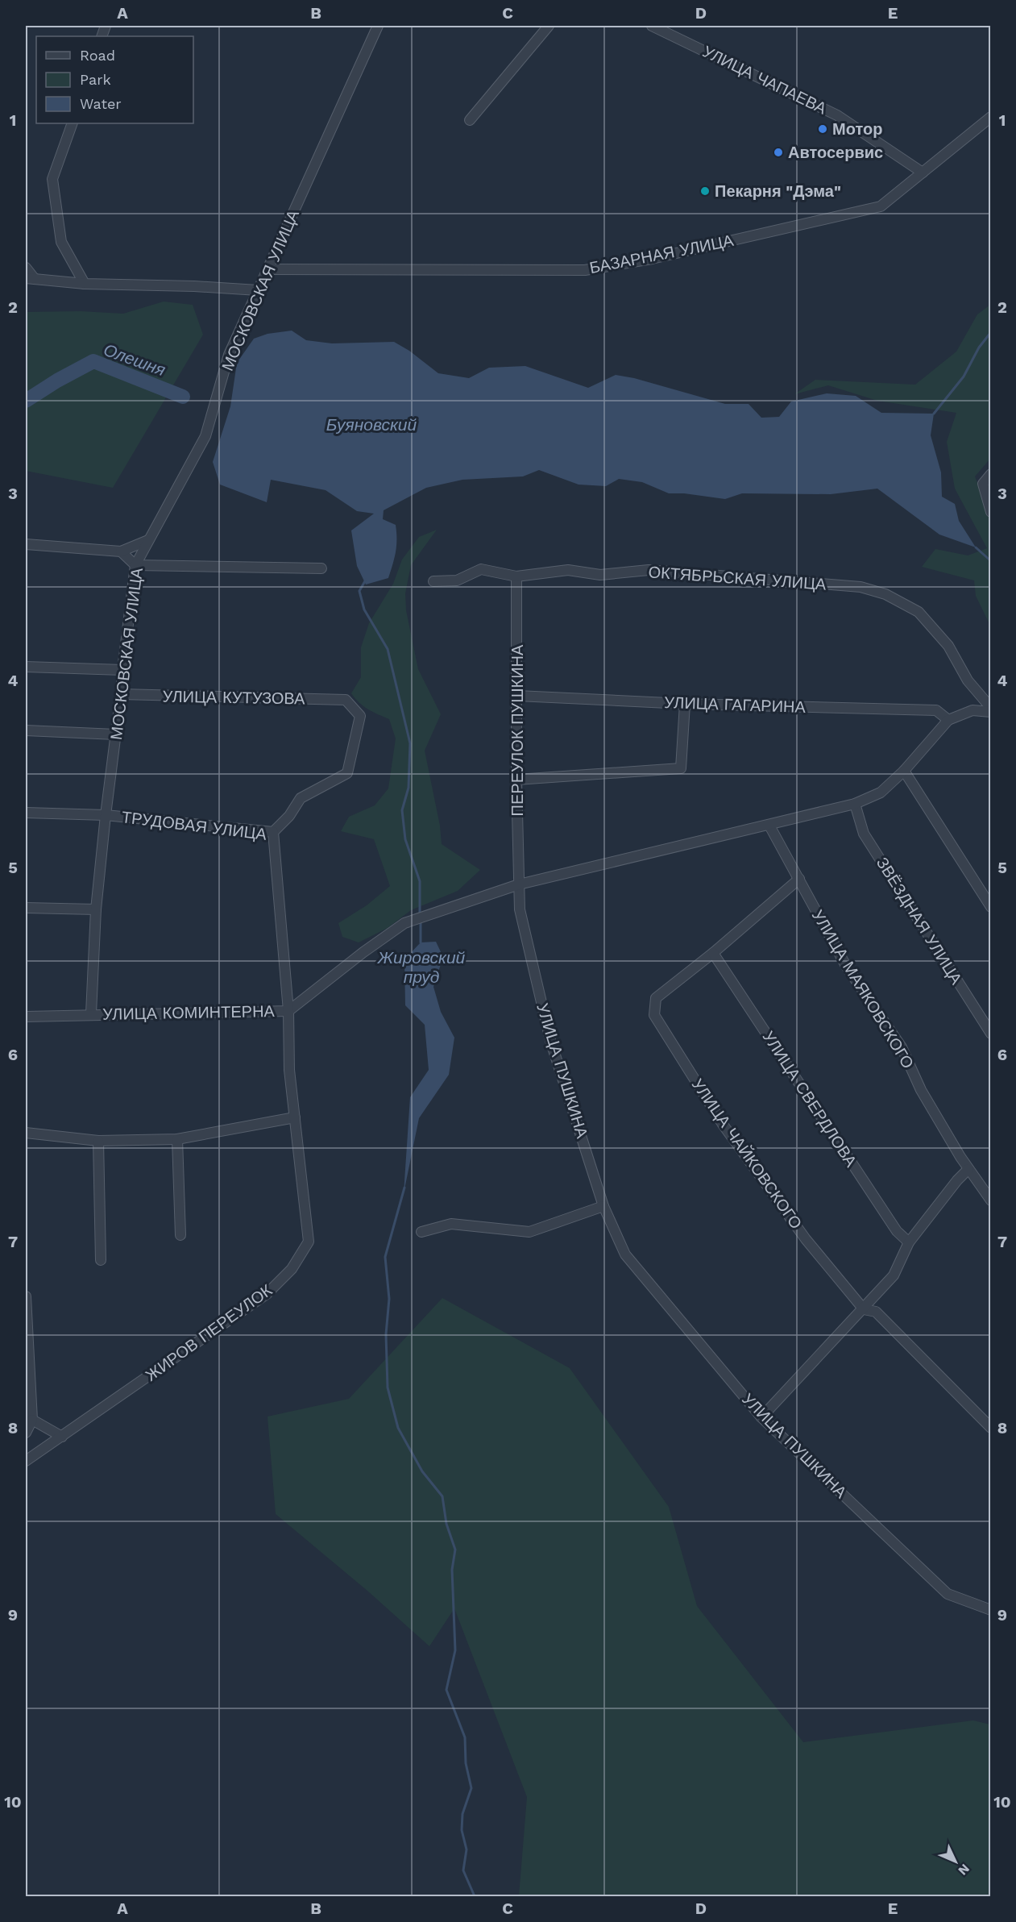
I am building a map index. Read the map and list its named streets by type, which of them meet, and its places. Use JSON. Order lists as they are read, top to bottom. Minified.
{"streets":{"street":["УЛИЦА ЧАПАЕВА","БАЗАРНАЯ УЛИЦА","МОСКОВСКАЯ УЛИЦА","ОКТЯБРЬСКАЯ УЛИЦА","УЛИЦА КУТУЗОВА","УЛИЦА ГАГАРИНА","ПЕРЕУЛОК ПУШКИНА","ТРУДОВАЯ УЛИЦА","ЗВЁЗДНАЯ УЛИЦА","УЛИЦА МАЯКОВСКОГО","УЛИЦА КОМИНТЕРНА","УЛИЦА ПУШКИНА","УЛИЦА СВЕРДЛОВА","УЛИЦА ЧАЙКОВСКОГО","ЖИРОВ ПЕРЕУЛОК"]},"crossings":[["УЛИЦА ЧАПАЕВА","БАЗАРНАЯ УЛИЦА"],["БАЗАРНАЯ УЛИЦА","МОСКОВСКАЯ УЛИЦА"],["МОСКОВСКАЯ УЛИЦА","УЛИЦА КУТУЗОВА"],["МОСКОВСКАЯ УЛИЦА","ТРУДОВАЯ УЛИЦА"],["МОСКОВСКАЯ УЛИЦА","УЛИЦА КОМИНТЕРНА"],["ОКТЯБРЬСКАЯ УЛИЦА","ПЕРЕУЛОК ПУШКИНА"],["УЛИЦА КУТУЗОВА","ТРУДОВАЯ УЛИЦА"],["УЛИЦА ГАГАРИНА","ПЕРЕУЛОК ПУШКИНА"],["ПЕРЕУЛОК ПУШКИНА","УЛИЦА КОМИНТЕРНА"],["ПЕРЕУЛОК ПУШКИНА","УЛИЦА ПУШКИНА"],["ТРУДОВАЯ УЛИЦА","УЛИЦА КОМИНТЕРНА"],["ТРУДОВАЯ УЛИЦА","ЖИРОВ ПЕРЕУЛОК"],["УЛИЦА МАЯКОВСКОГО","УЛИЦА ЧАЙКОВСКОГО"],["УЛИЦА КОМИНТЕРНА","УЛИЦА ПУШКИНА"],["УЛИЦА КОМИНТЕРНА","ЖИРОВ ПЕРЕУЛОК"],["УЛИЦА СВЕРДЛОВА","УЛИЦА ЧАЙКОВСКОГО"]],"water":["Олешня","Буяновский","Жировский пруд"],"places":["Мотор","Автосервис","Пекарня \"Дэма\""],"legend":["Road","Park","Water"],"north":"bottom right","grid":{"columns":["A","B","C","D","E"],"rows":["1","2","3","4","5","6","7","8","9","10"]}}
